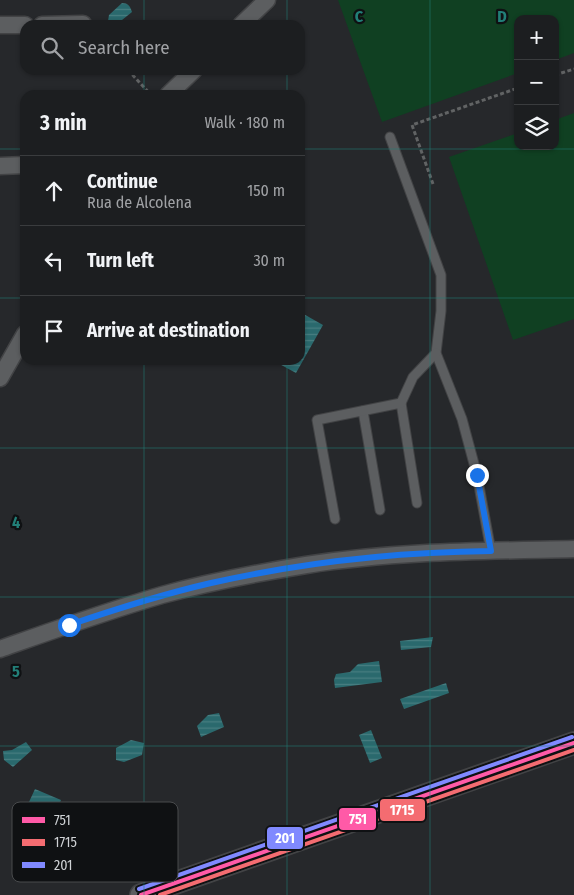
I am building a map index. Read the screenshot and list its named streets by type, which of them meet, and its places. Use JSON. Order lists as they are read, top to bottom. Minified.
{"lines":["transit line 201","transit line 751","transit line 1715"],"legend":["751","1715","201"],"page":{"map_buttons":["+","−"],"search":"Search here","heading":["3 min","Walk · 180 m"],"list":[["Continue","Rua de Alcolena","150 m"],["Turn left","30 m"],"Arrive at destination"]},"grid":{"columns":["C","D"],"rows":["4","5"]}}
